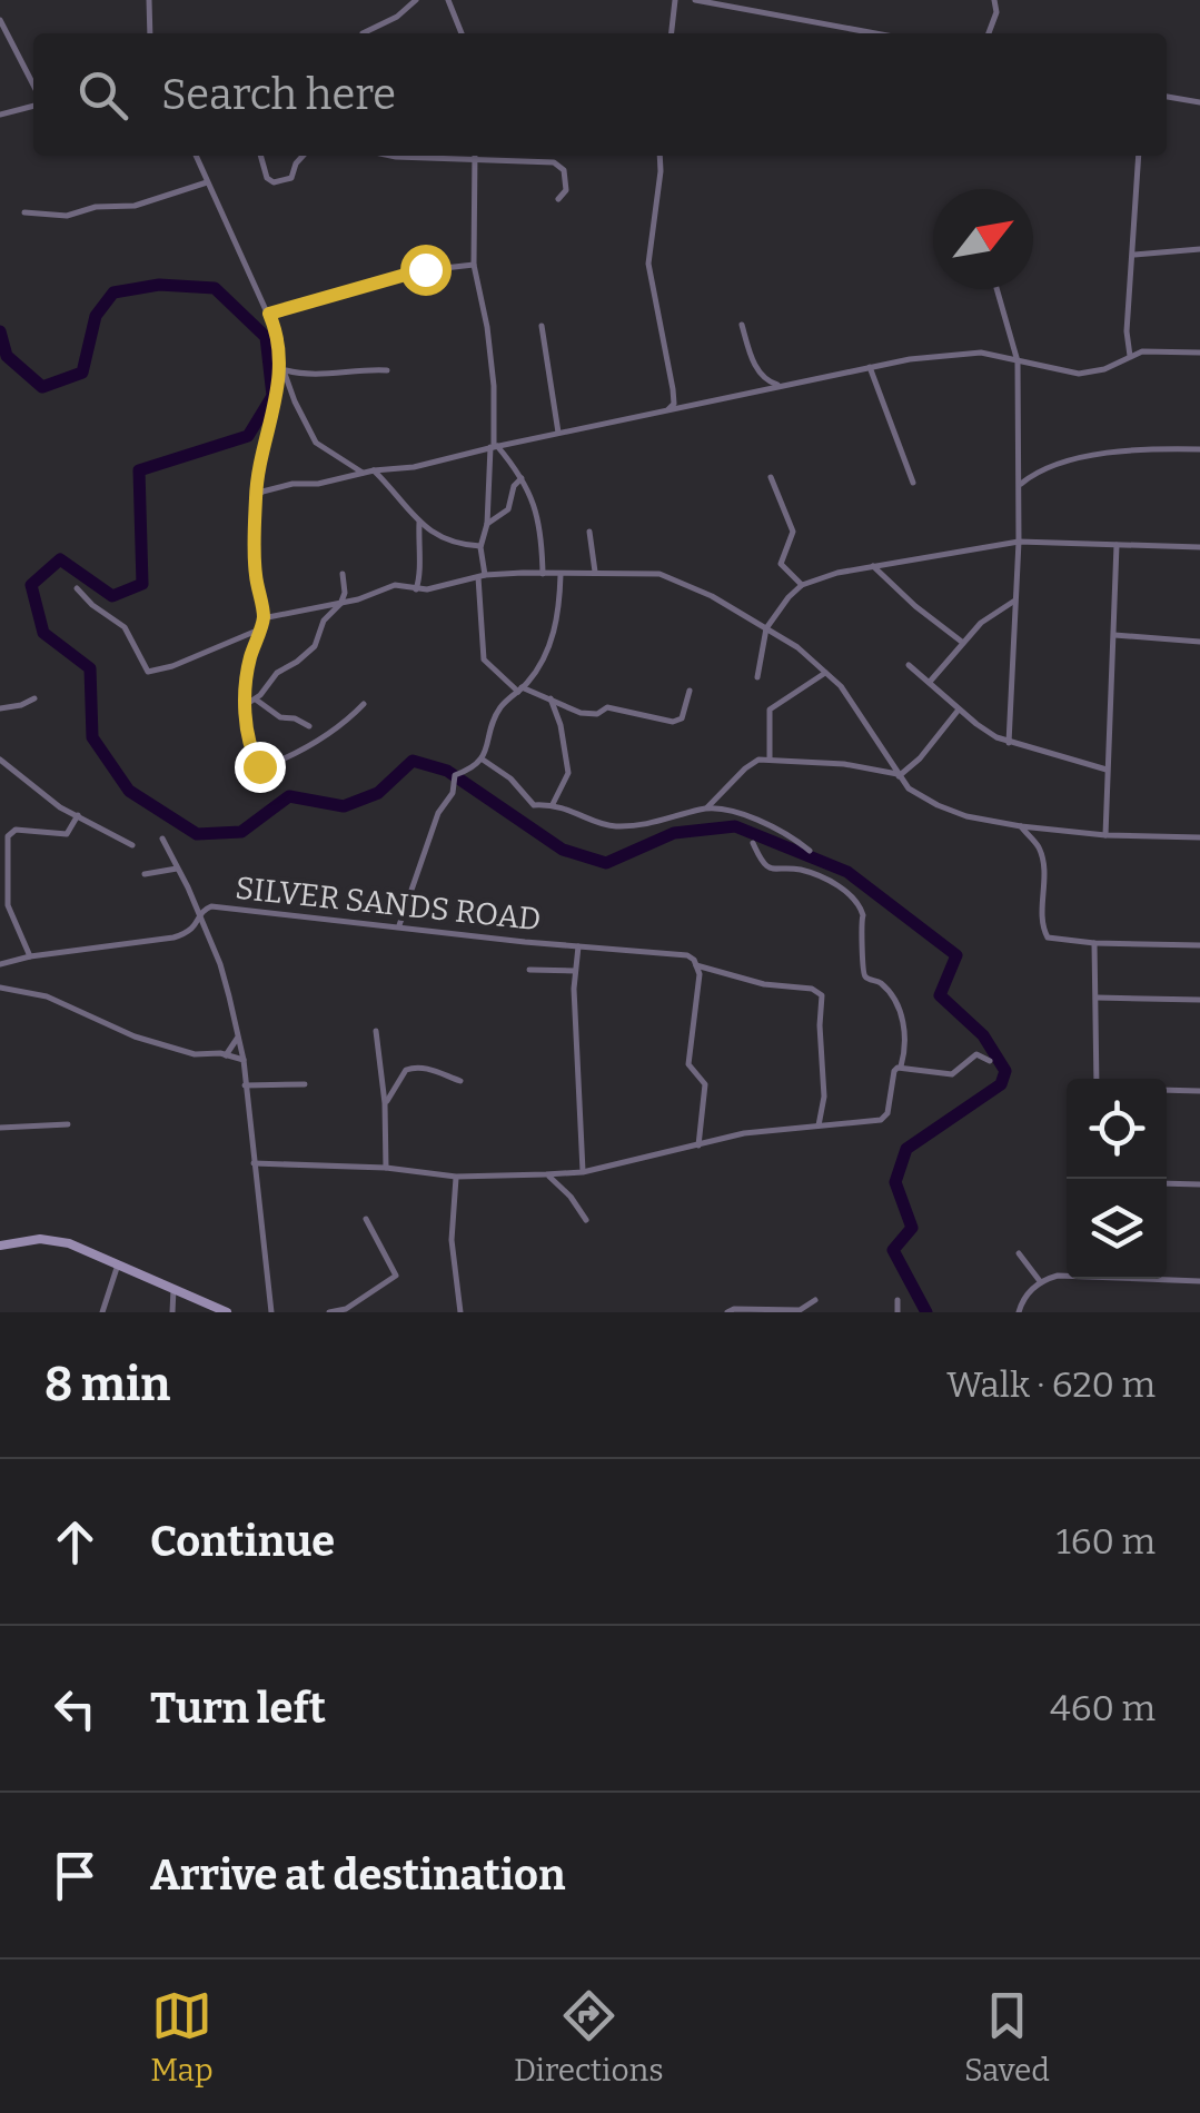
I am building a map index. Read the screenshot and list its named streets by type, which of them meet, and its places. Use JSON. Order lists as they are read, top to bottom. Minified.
{"streets":{"street":["SILVER SANDS ROAD"]},"north":"top right","page":{"search":"Search here","heading":["8 min","Walk · 620 m"],"list":[["Continue","160 m"],["Turn left","460 m"],"Arrive at destination"],"nav":["Map","Directions","Saved"]}}
